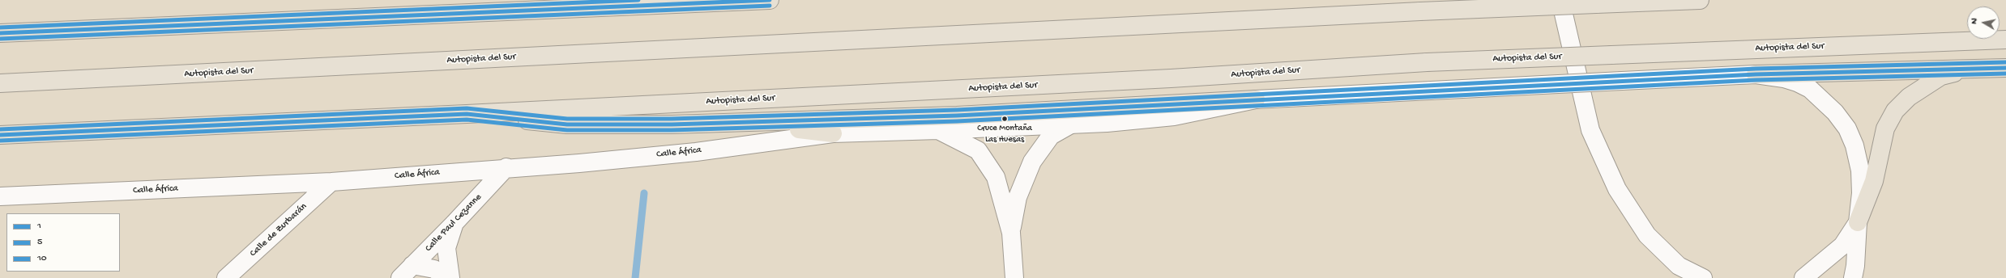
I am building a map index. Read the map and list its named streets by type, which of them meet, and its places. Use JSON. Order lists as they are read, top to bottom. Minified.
{"streets":{"highway":["Autopista del Sur"],"street":["Calle África","Calle Paul Cezanne","Calle de Zurbarán"]},"crossings":[["Calle África","Calle Paul Cezanne"],["Calle África","Calle de Zurbarán"]],"places":["Cruce Montaña Las Huesas"],"lines":["transit line 1","transit line 10","transit line 5"],"legend":["1","5","10"],"north":"left"}
